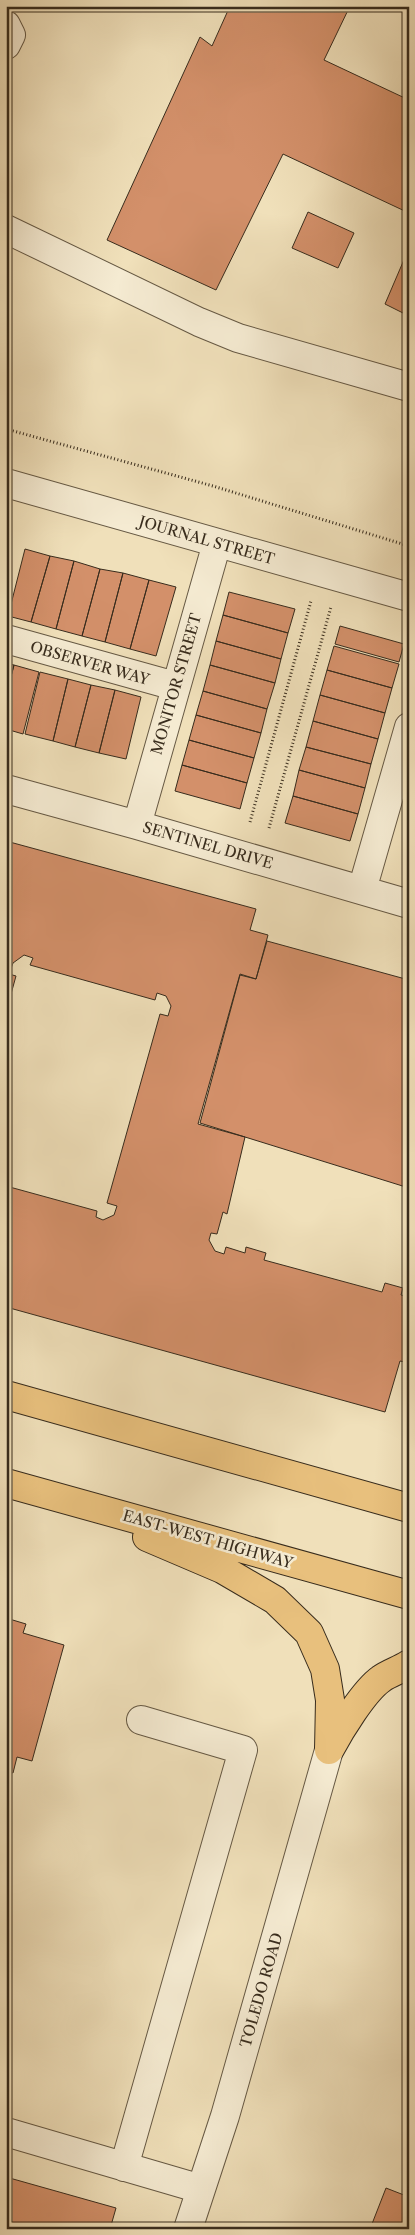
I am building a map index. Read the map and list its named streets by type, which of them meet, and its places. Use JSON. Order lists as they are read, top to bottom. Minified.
{"streets":{"main road":["EAST-WEST HIGHWAY"],"street":["JOURNAL STREET","OBSERVER WAY","MONITOR STREET","SENTINEL DRIVE","TOLEDO ROAD"]},"crossings":[["JOURNAL STREET","MONITOR STREET"],["OBSERVER WAY","MONITOR STREET"],["MONITOR STREET","SENTINEL DRIVE"]]}
